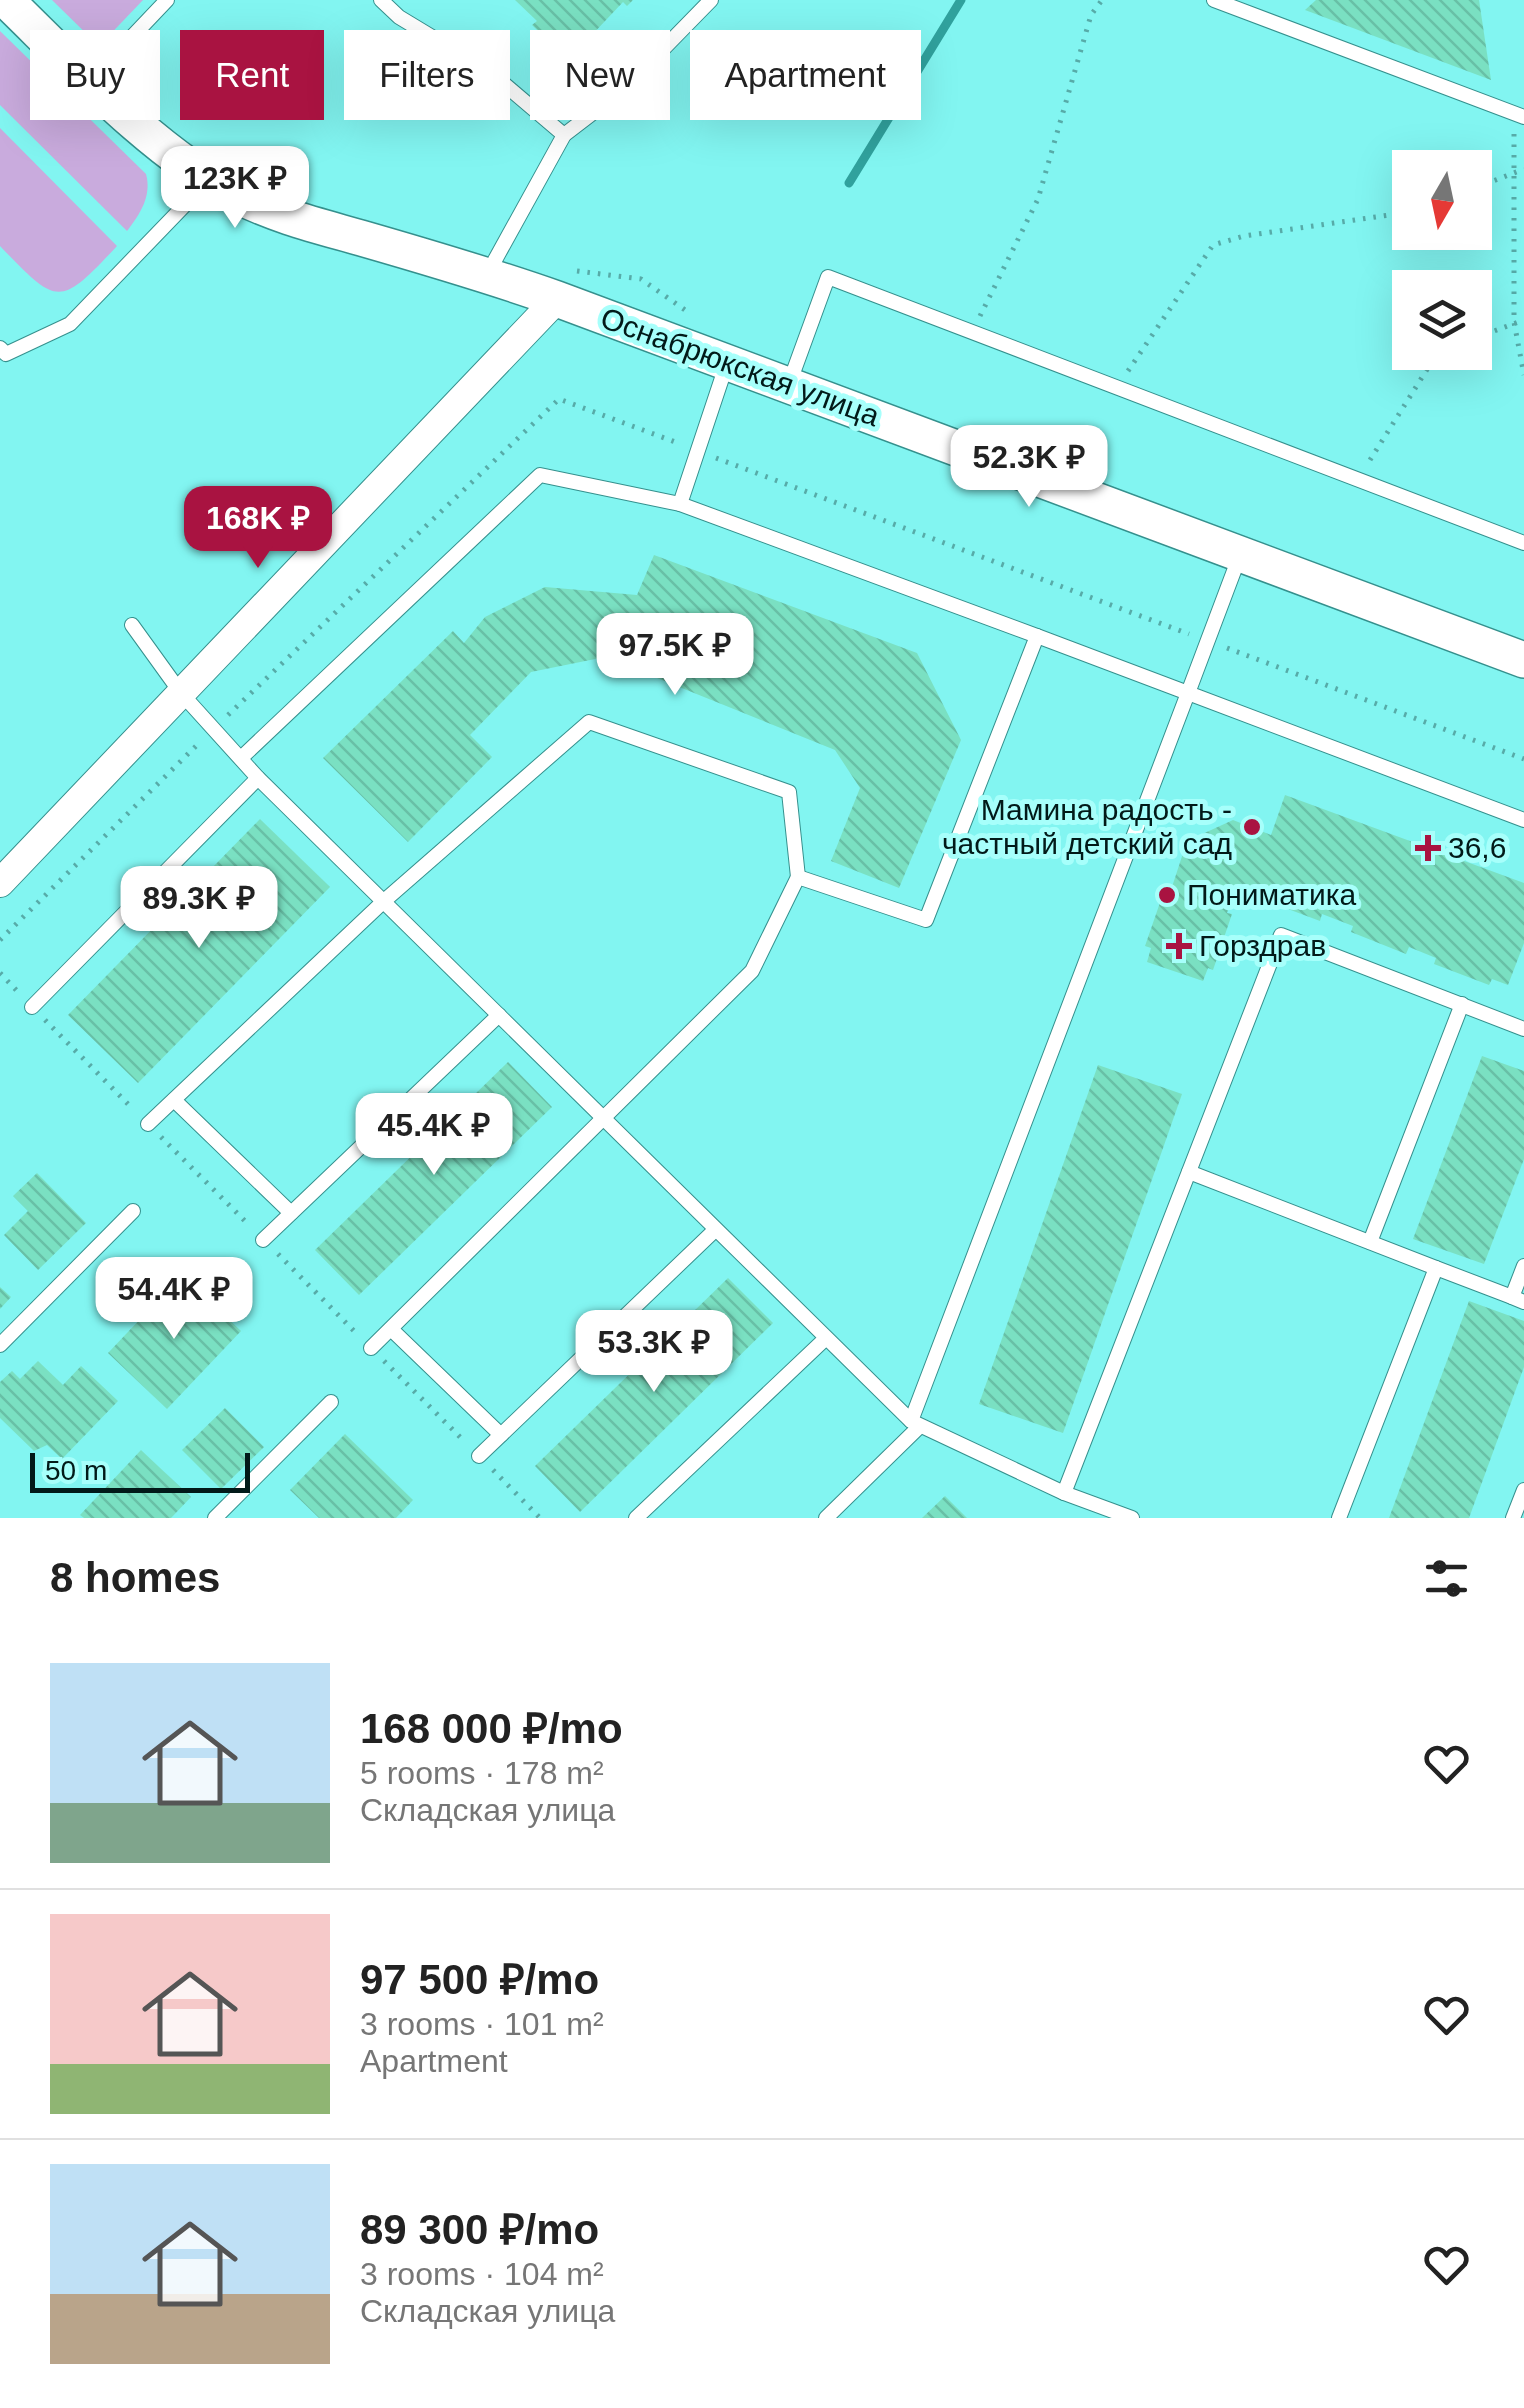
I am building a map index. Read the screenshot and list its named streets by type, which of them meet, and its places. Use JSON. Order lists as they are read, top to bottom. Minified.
{"streets":{"street":["Оснабрюкская улица"]},"places":{"other":["Мамина радость - частный детский сад","Пониматика"],"health":["36,6","Горздрав"]},"scale_bar":"50 m","north":"bottom","page":{"chip":["Buy","Rent","Filters","New","Apartment"],"price":["123K ₽","52.3K ₽","168K ₽","97.5K ₽","89.3K ₽","45.4K ₽","54.4K ₽","53.3K ₽"],"scale":"50 m","heading":"8 homes","list":[{"name":"168 000 ₽/mo","note":"5 rooms · 178 m² · Складская улица"},{"name":"97 500 ₽/mo","note":"3 rooms · 101 m² · Apartment"},{"name":"89 300 ₽/mo","note":"3 rooms · 104 m² · Складская улица"}]}}
